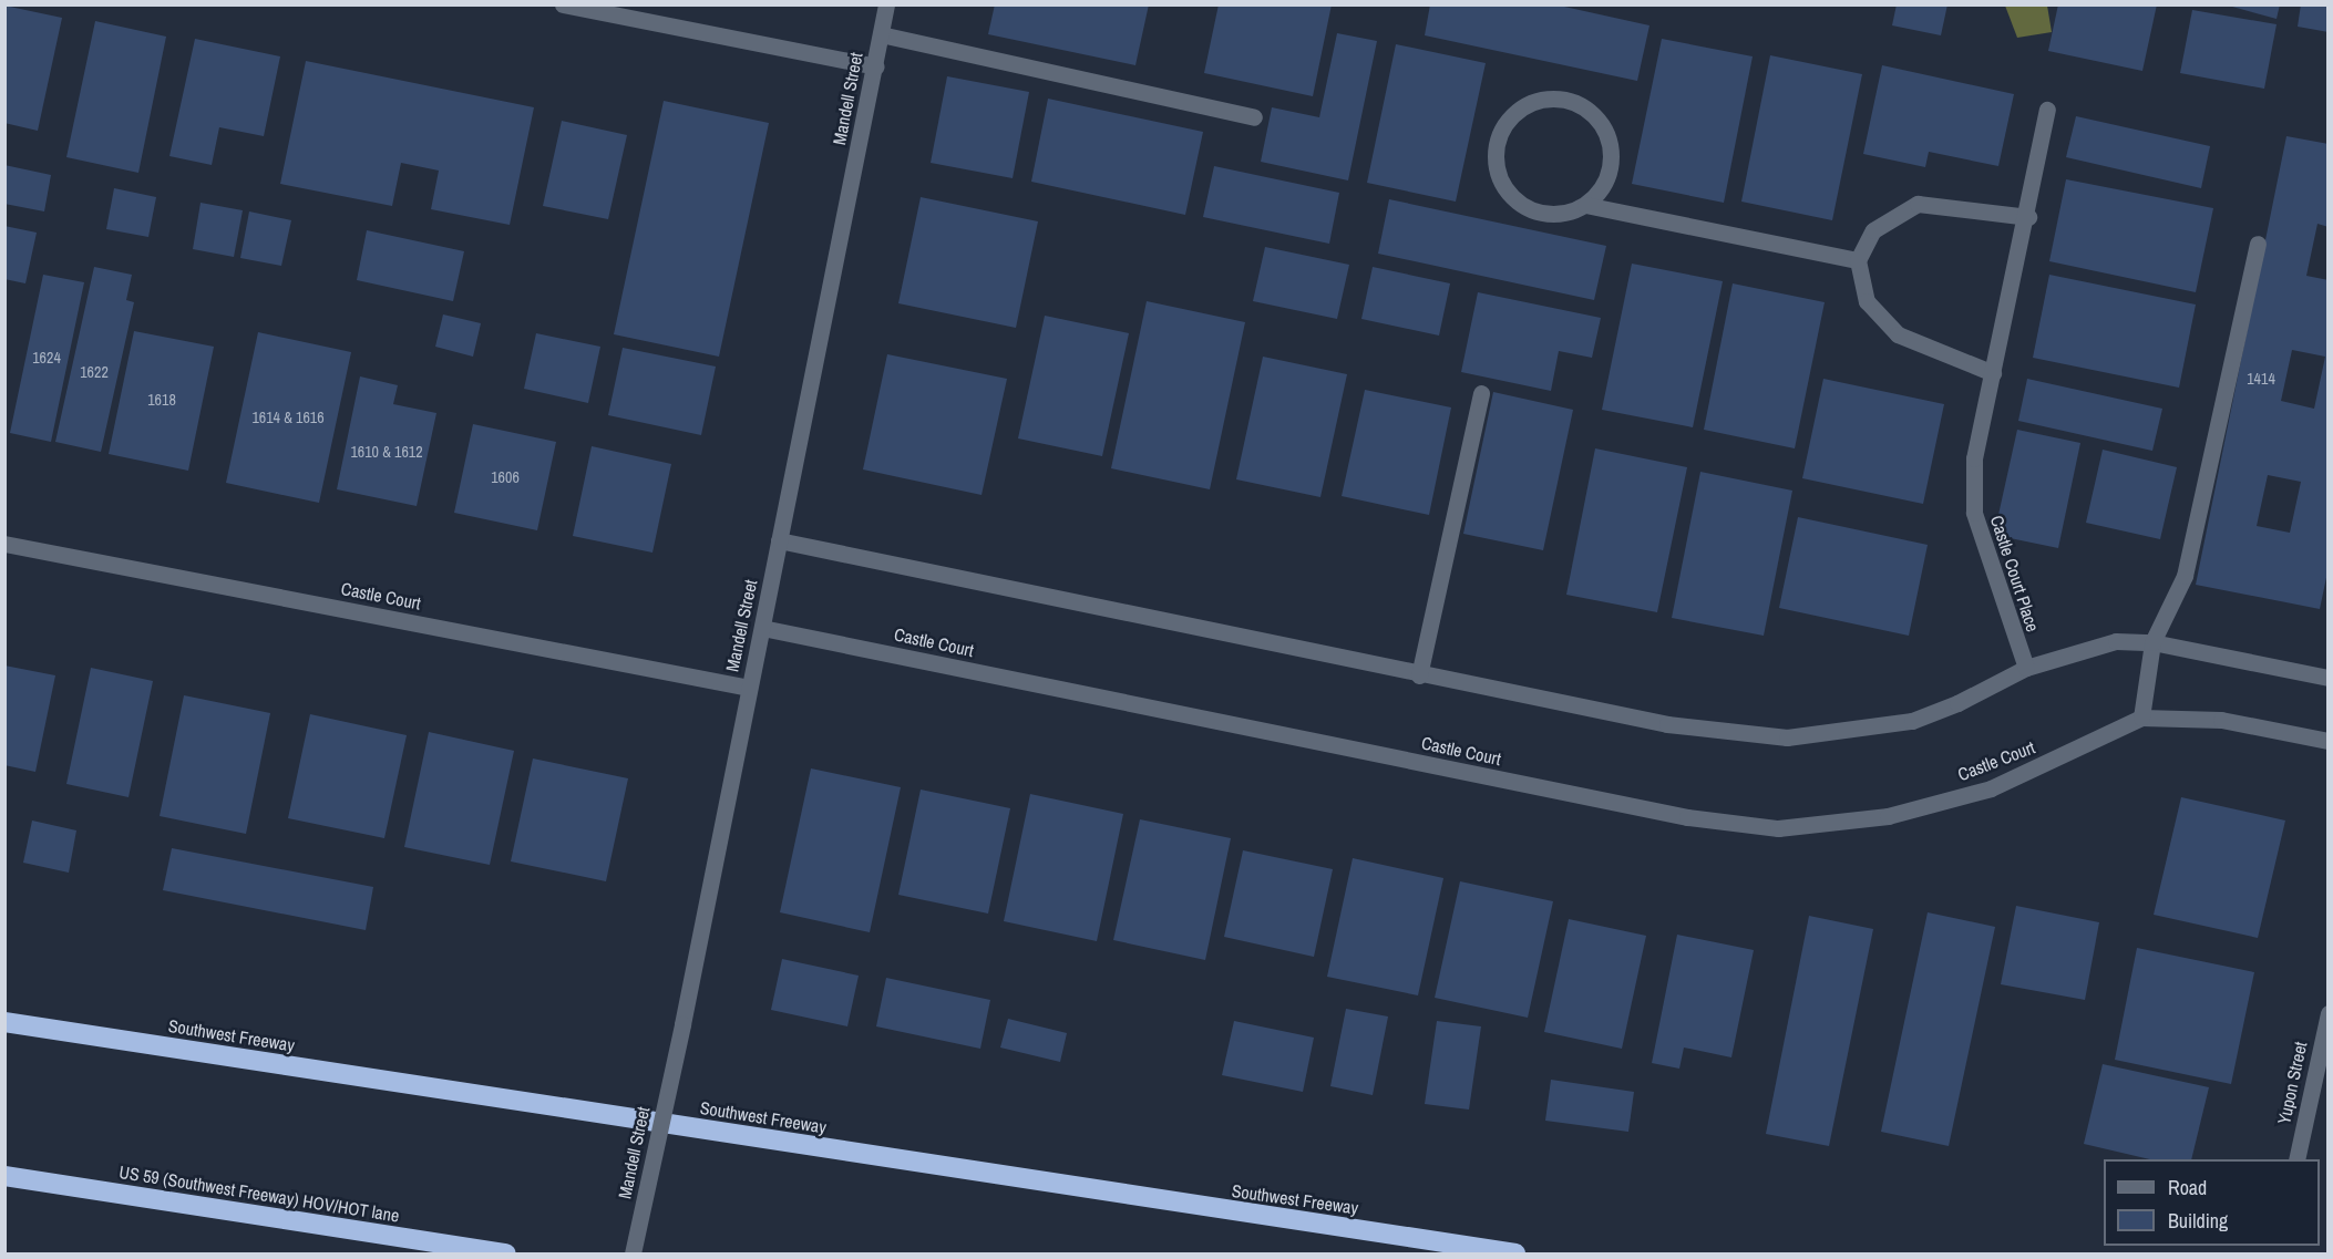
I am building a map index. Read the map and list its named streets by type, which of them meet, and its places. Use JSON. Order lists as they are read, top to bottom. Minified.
{"streets":{"highway":["Southwest Freeway","US 59 (Southwest Freeway) HOV/HOT lane"],"street":["Mandell Street","Castle Court Place","Castle Court","Yupon Street"]},"crossings":[["Mandell Street","Castle Court"]],"house_numbers":["1624","1622","1414","1618","1614 & 1616","1610 & 1612","1606"],"legend":["Road","Building"]}
